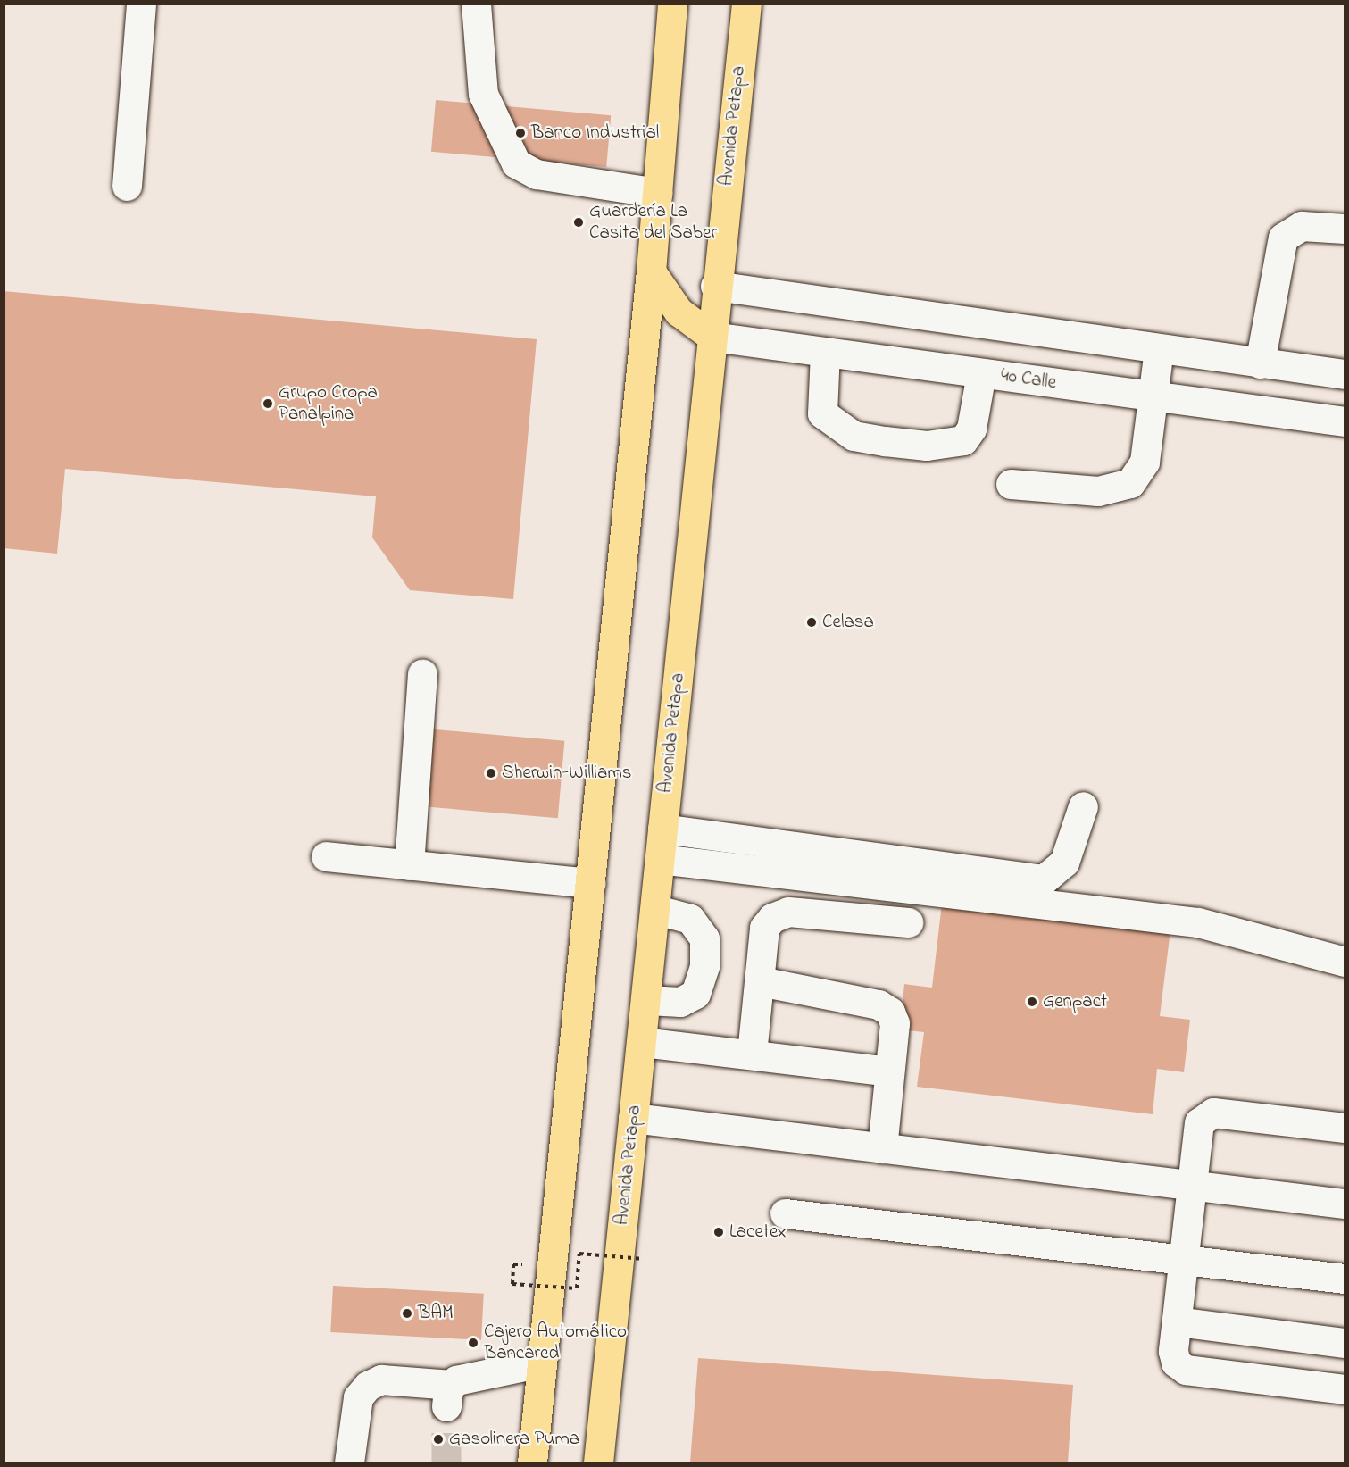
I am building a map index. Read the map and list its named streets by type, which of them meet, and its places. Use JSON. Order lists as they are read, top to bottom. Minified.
{"streets":{"main road":["Avenida Petapa"],"street":["40 Calle"]},"crossings":[["Avenida Petapa","40 Calle"]],"places":["Banco Industrial","Guardería La Casita del Saber","Grupo Cropa Panalpina","Celasa","Sherwin-Williams","Genpact","Lacetex","BAM","Cajero Automático Bancared","Gasolinera Puma"]}
